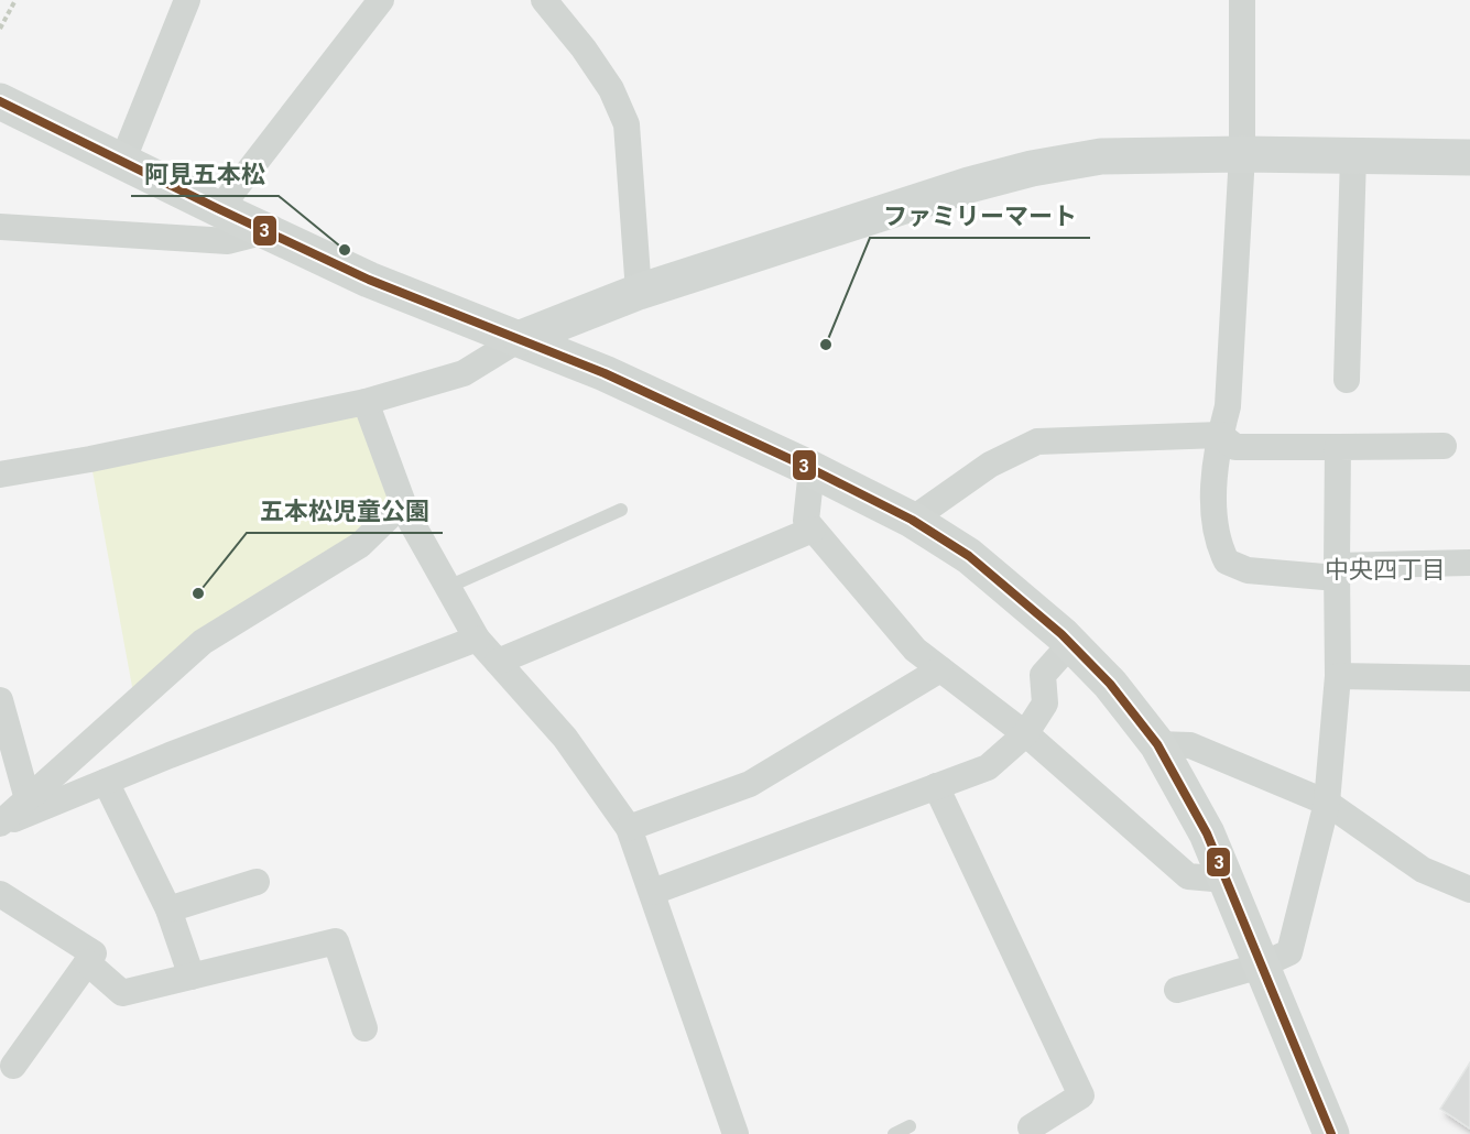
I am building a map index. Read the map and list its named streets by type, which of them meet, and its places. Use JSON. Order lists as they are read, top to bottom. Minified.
{"districts":["中央四丁目"],"places":["阿見五本松","ファミリーマート","五本松児童公園"],"lines":["transit line 3"]}
